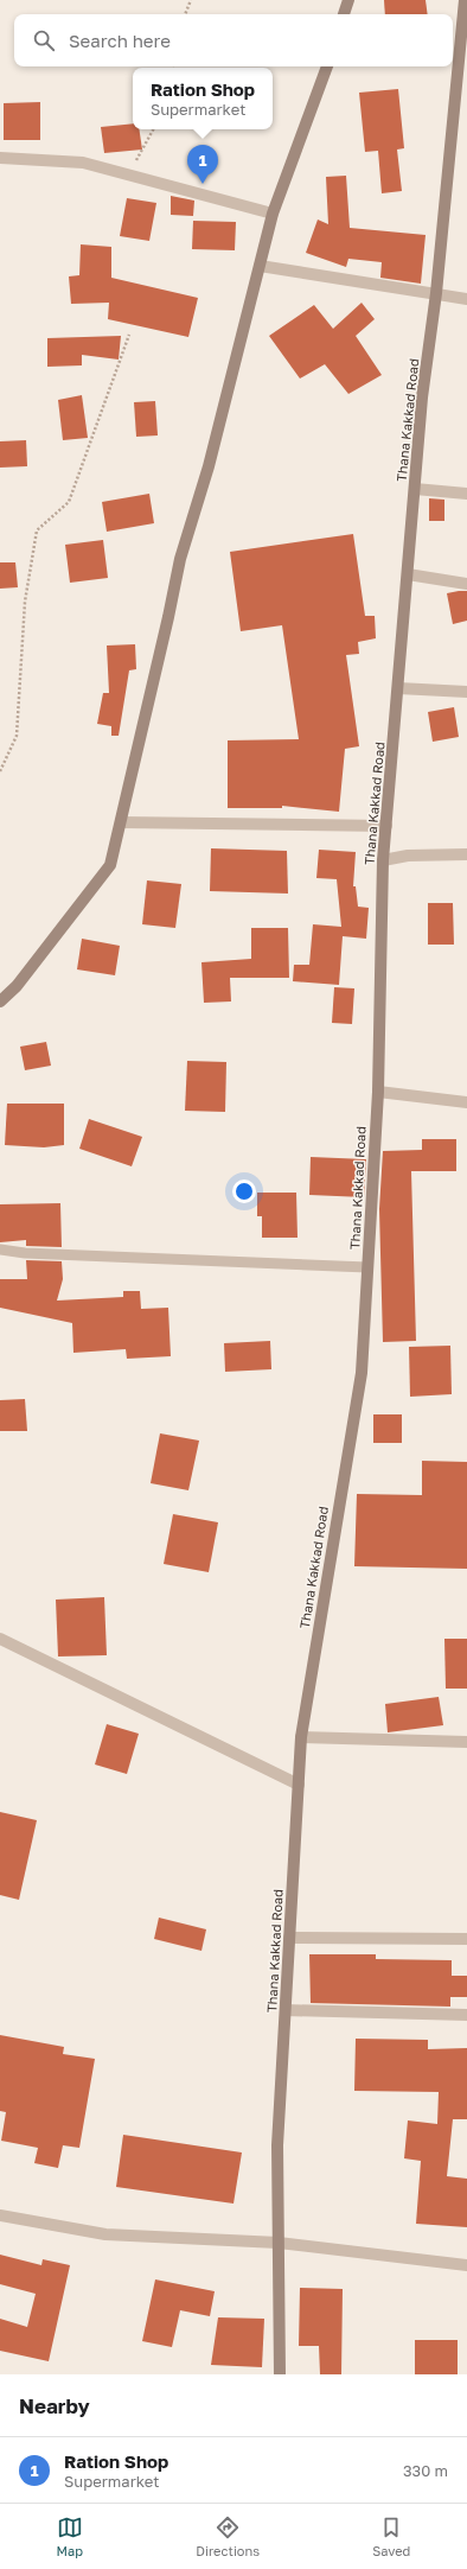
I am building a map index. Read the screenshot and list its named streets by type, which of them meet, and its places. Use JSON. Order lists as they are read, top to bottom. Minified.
{"streets":{"main road":["Thana Kakkad Road"]},"page":{"search":"Search here","popup":["Ration Shop","Supermarket"],"pins":"1","heading":"Nearby","list":[{"mark":"1","name":"Ration Shop","note":"Supermarket","value":"330 m"}],"nav":["Map","Directions","Saved"]}}
